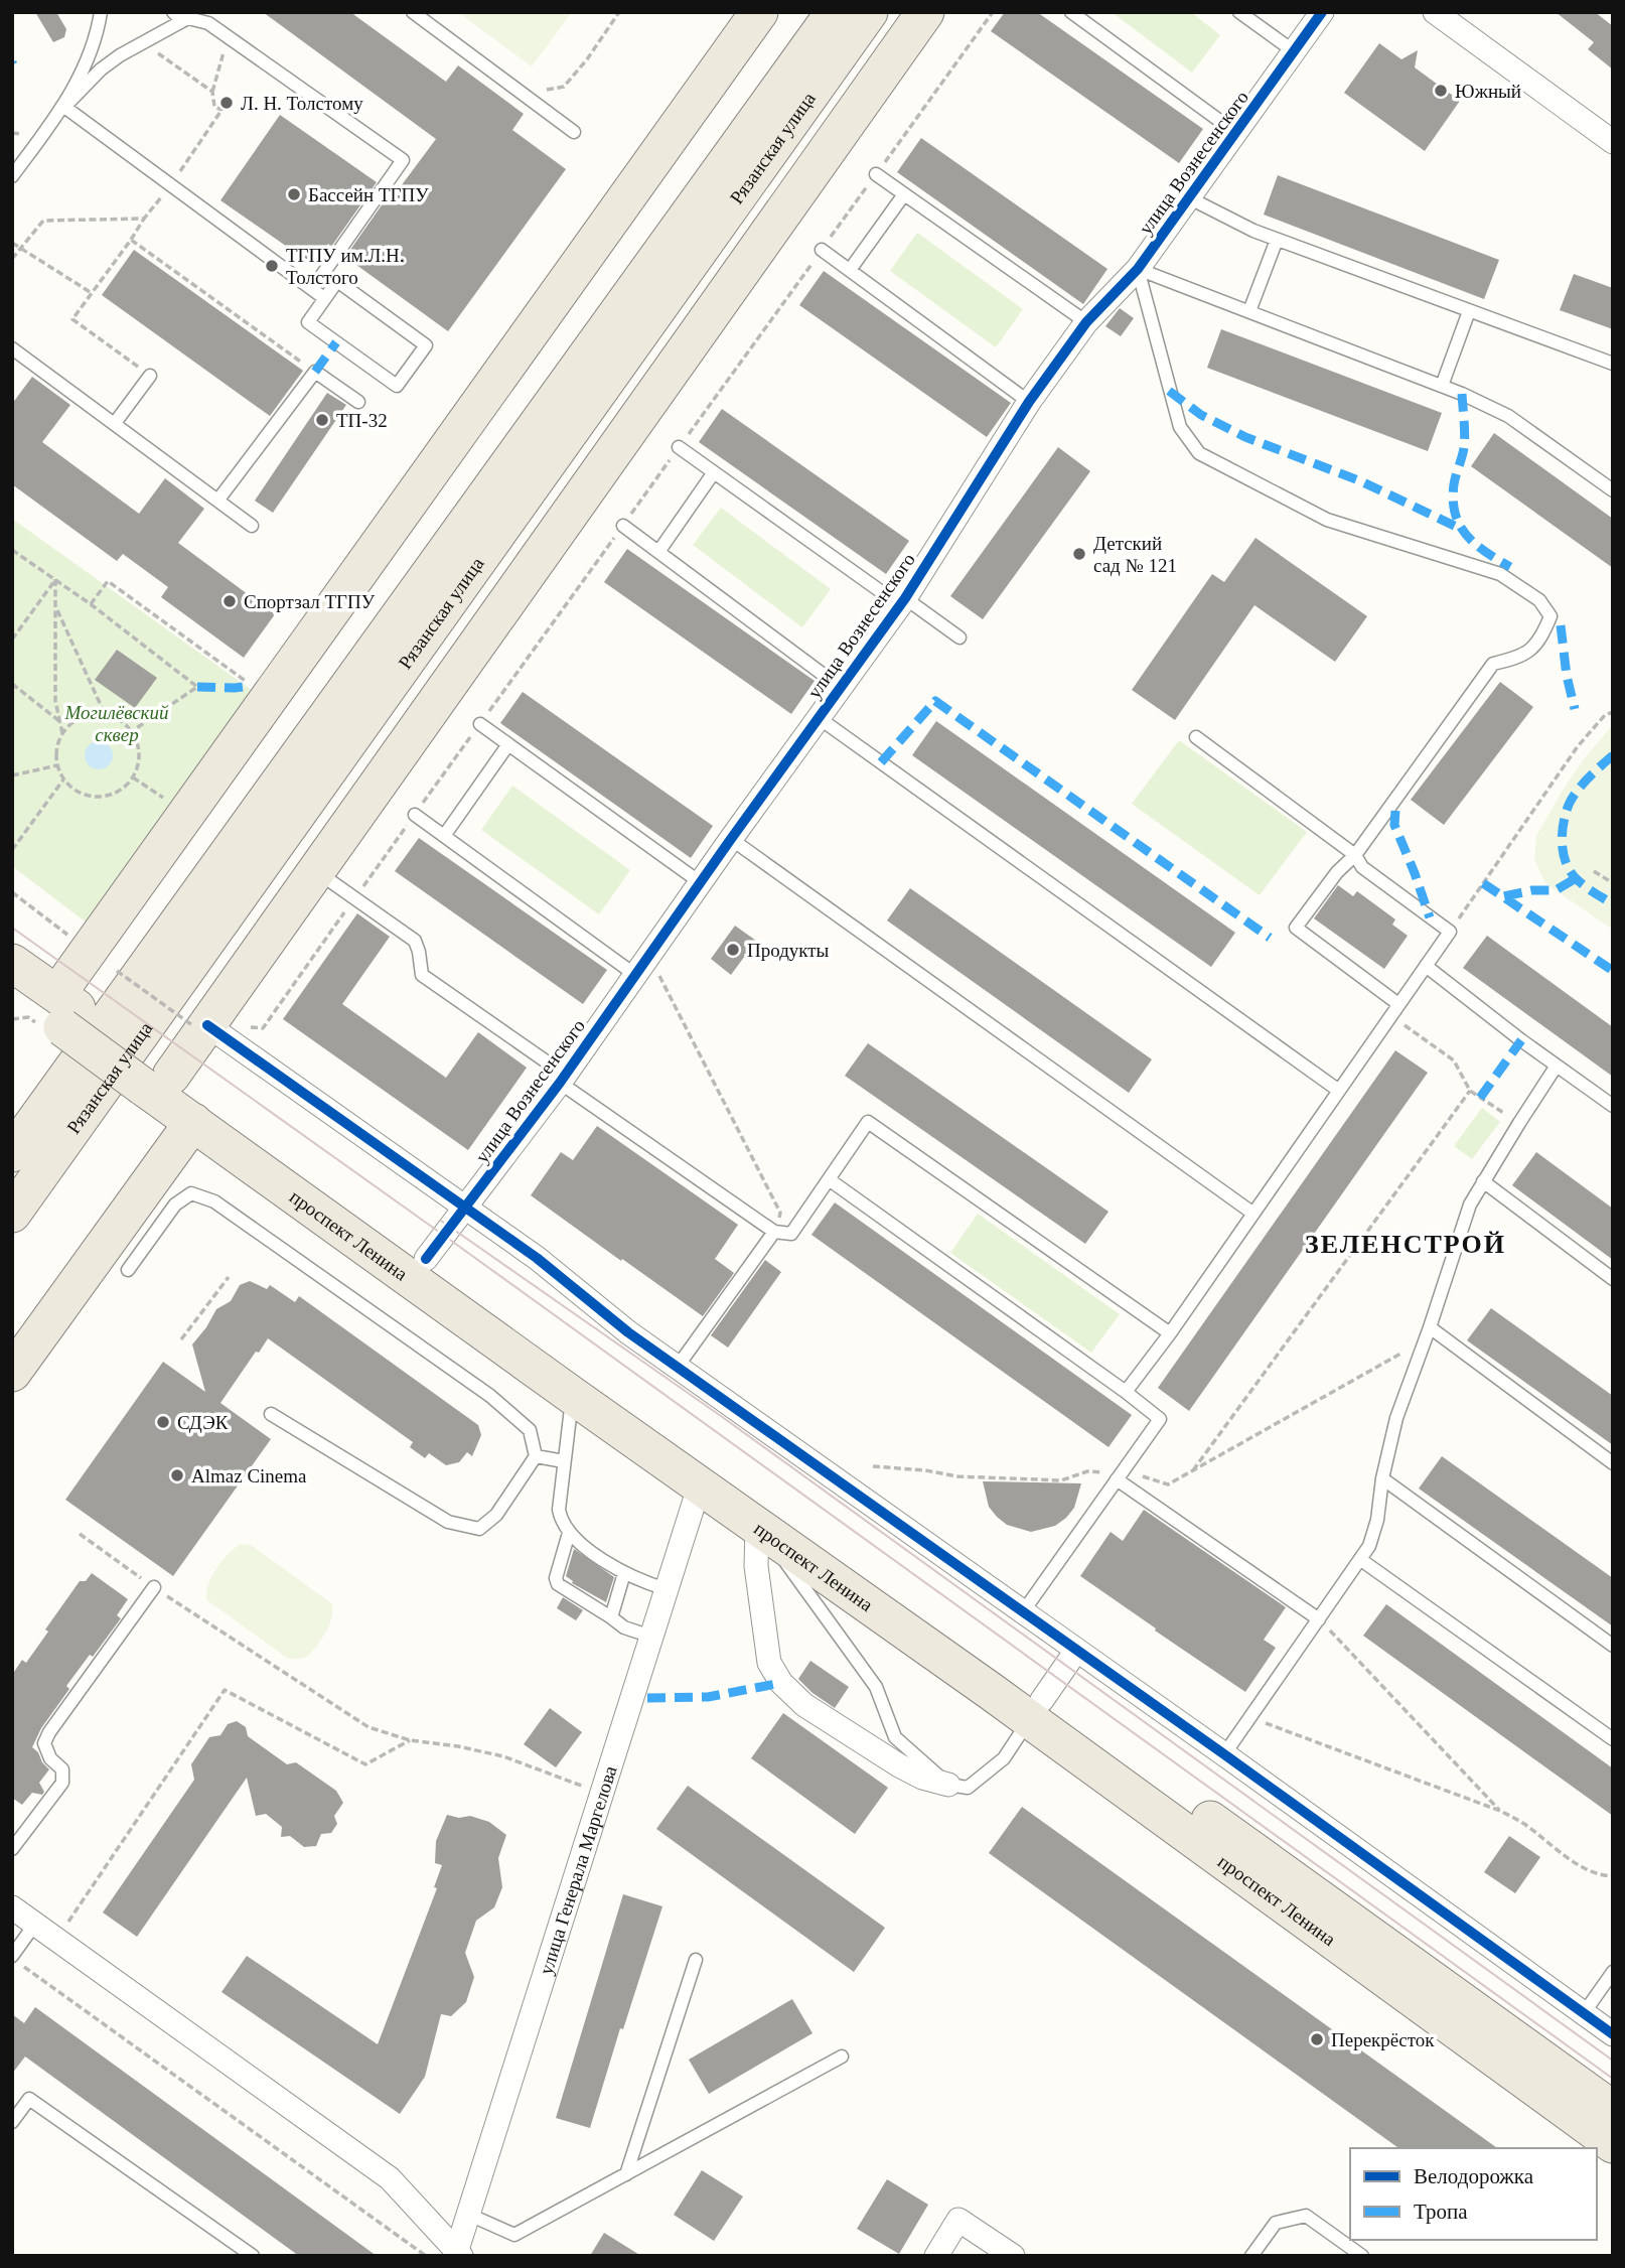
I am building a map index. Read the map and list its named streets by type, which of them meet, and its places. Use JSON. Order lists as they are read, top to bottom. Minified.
{"streets":{"main road":["Рязанская улица","проспект Ленина"],"street":["улица Вознесенского","улица Генерала Маргелова"]},"crossings":[["улица Вознесенского","проспект Ленина"],["проспект Ленина","улица Генерала Маргелова"]],"districts":["ЗЕЛЕНСТРОЙ"],"parks":["Могилёвский сквер"],"places":["Южный","Л. Н. Толстому","Бассейн ТГПУ","ТГПУ им.Л.Н. Толстого","ТП-32","Детский сад № 121","Спортзал ТГПУ","Продукты","СДЭК","Almaz Cinema","Перекрёсток"],"legend":["Велодорожка","Тропа"]}
